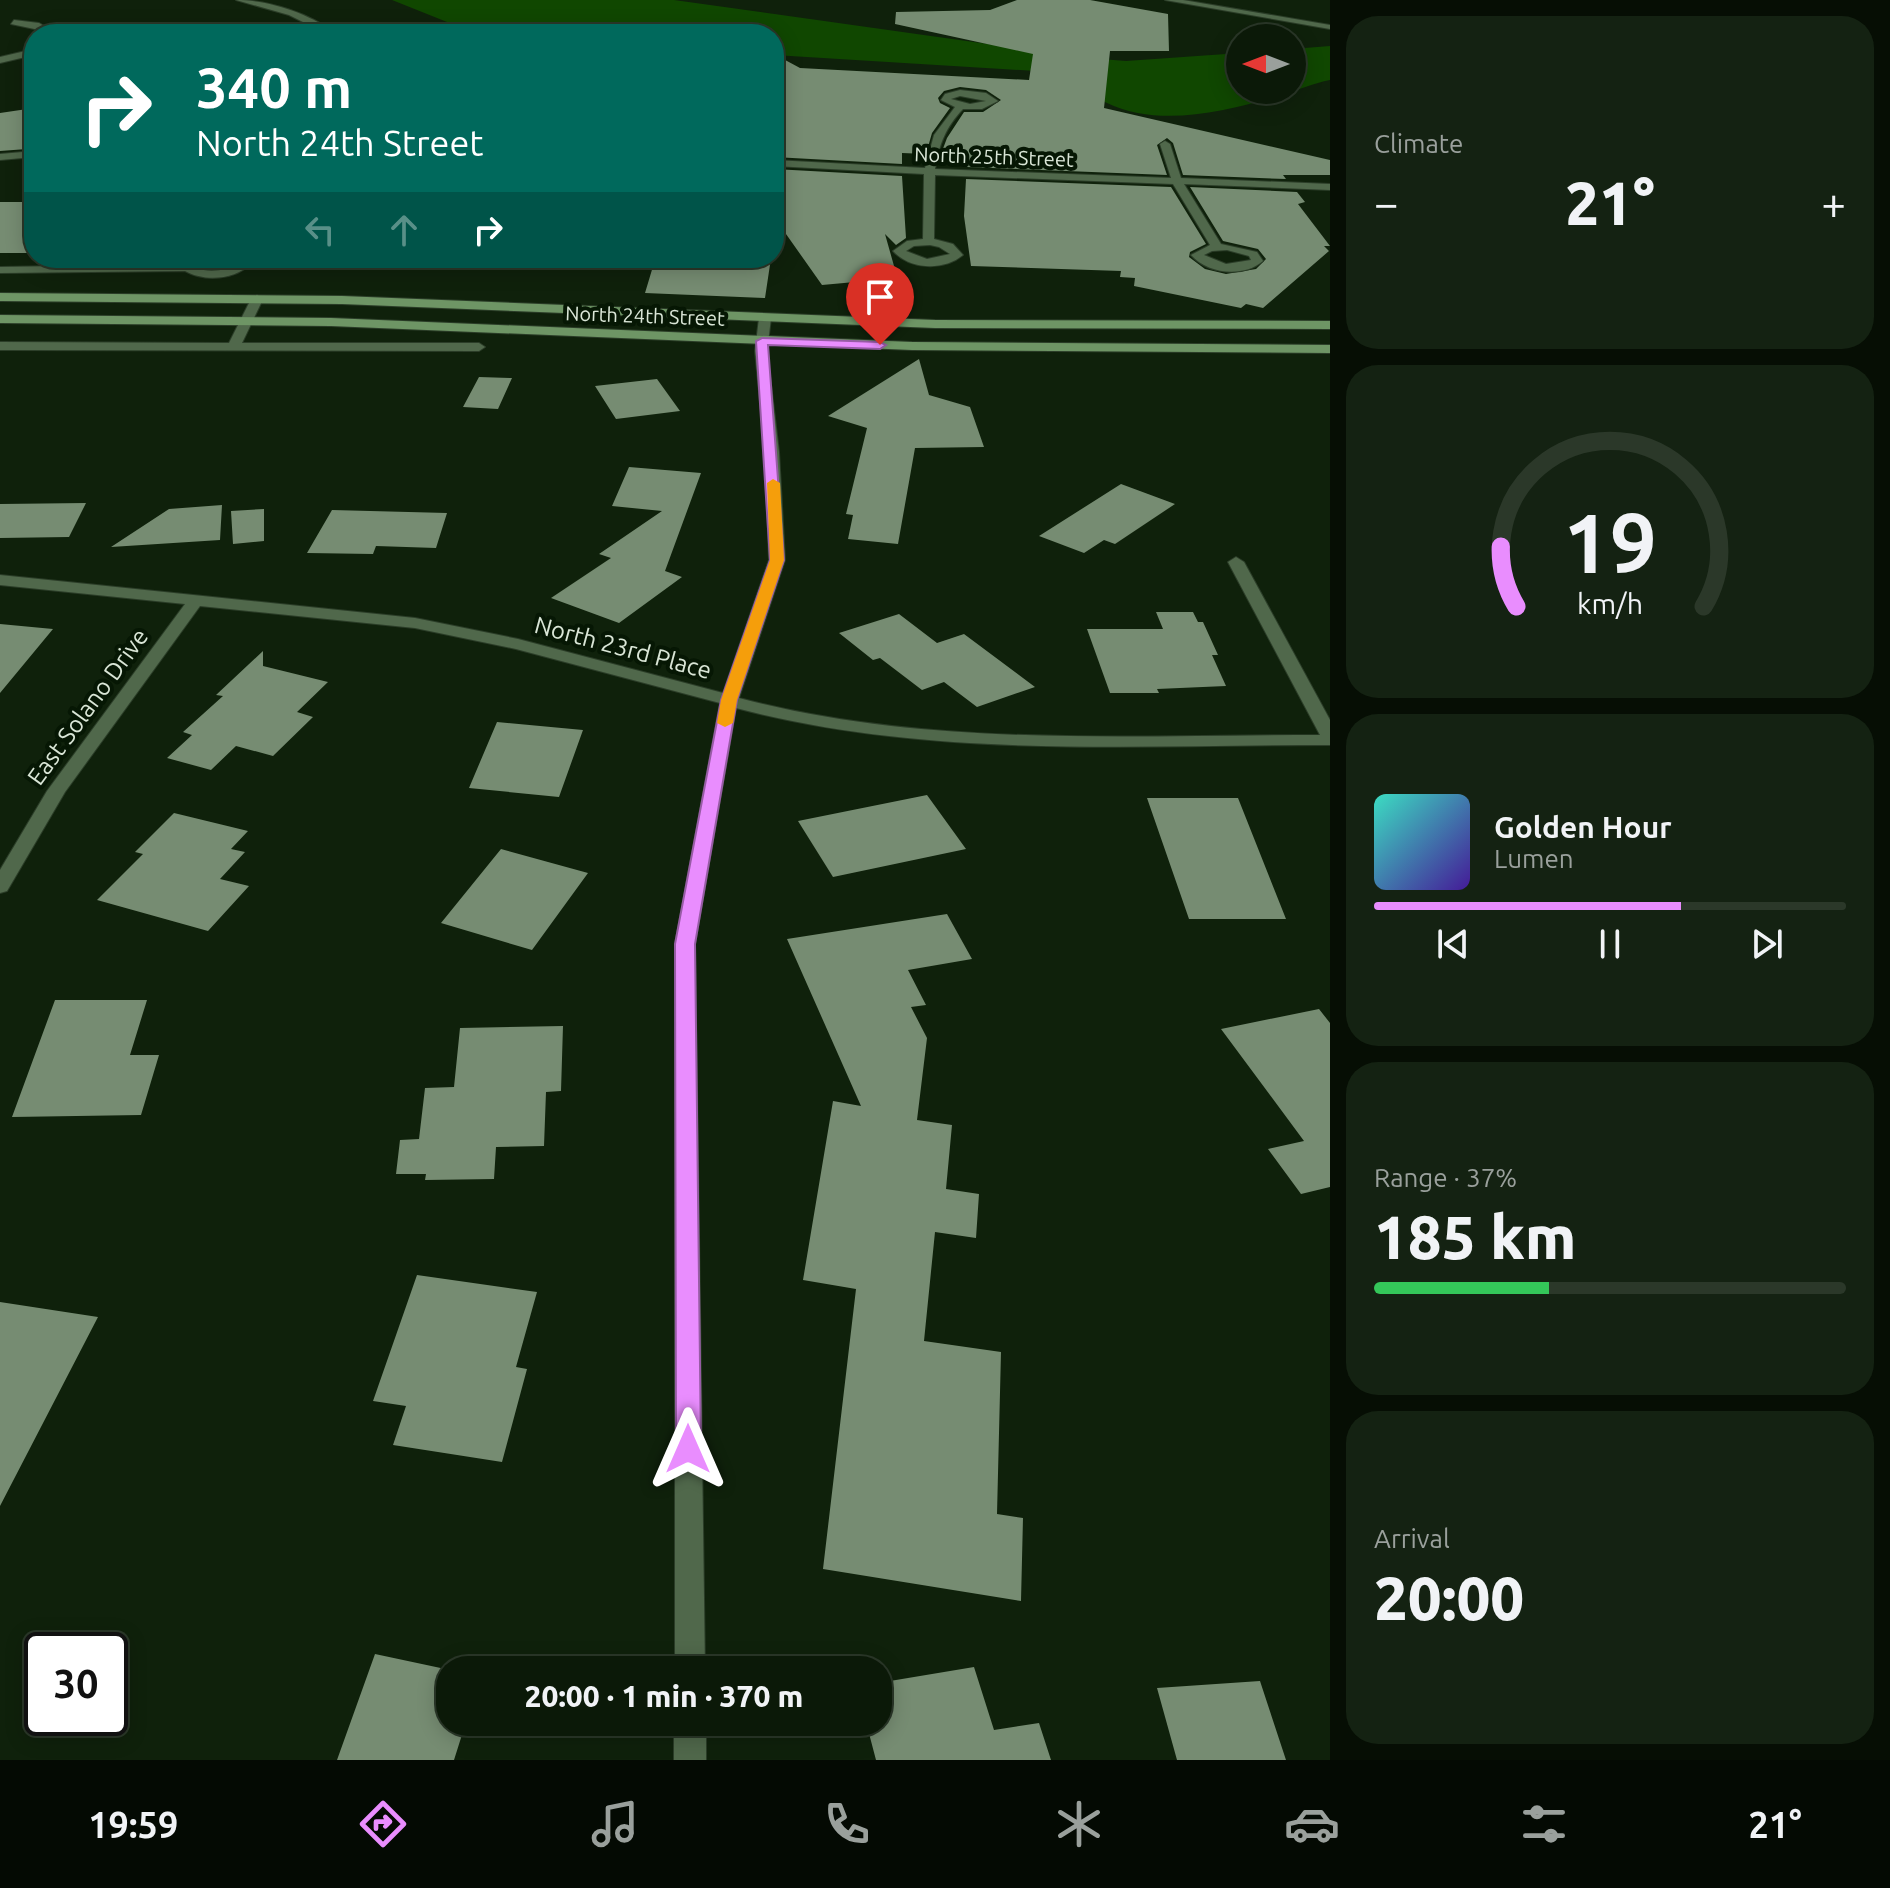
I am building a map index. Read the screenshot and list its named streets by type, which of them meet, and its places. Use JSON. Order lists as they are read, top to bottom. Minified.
{"streets":{"main road":["North 24th Street"],"street":["North 25th Street","North 23rd Place","East Solano Drive"]},"crossings":[["North 23rd Place","East Solano Drive"]],"north":"left","page":{"tile":["Climate",["Range · 37%","185 km"],["Arrival","20:00"]],"turn":["340 m","North 24th Street"],"heat":["−","21°","+"],"song":["Golden Hour","Lumen"],"limit":"30","trip":"20:00 · 1 min · 370 m","tabs":["19:59","21°"],"gauge":["19","km/h"]}}
